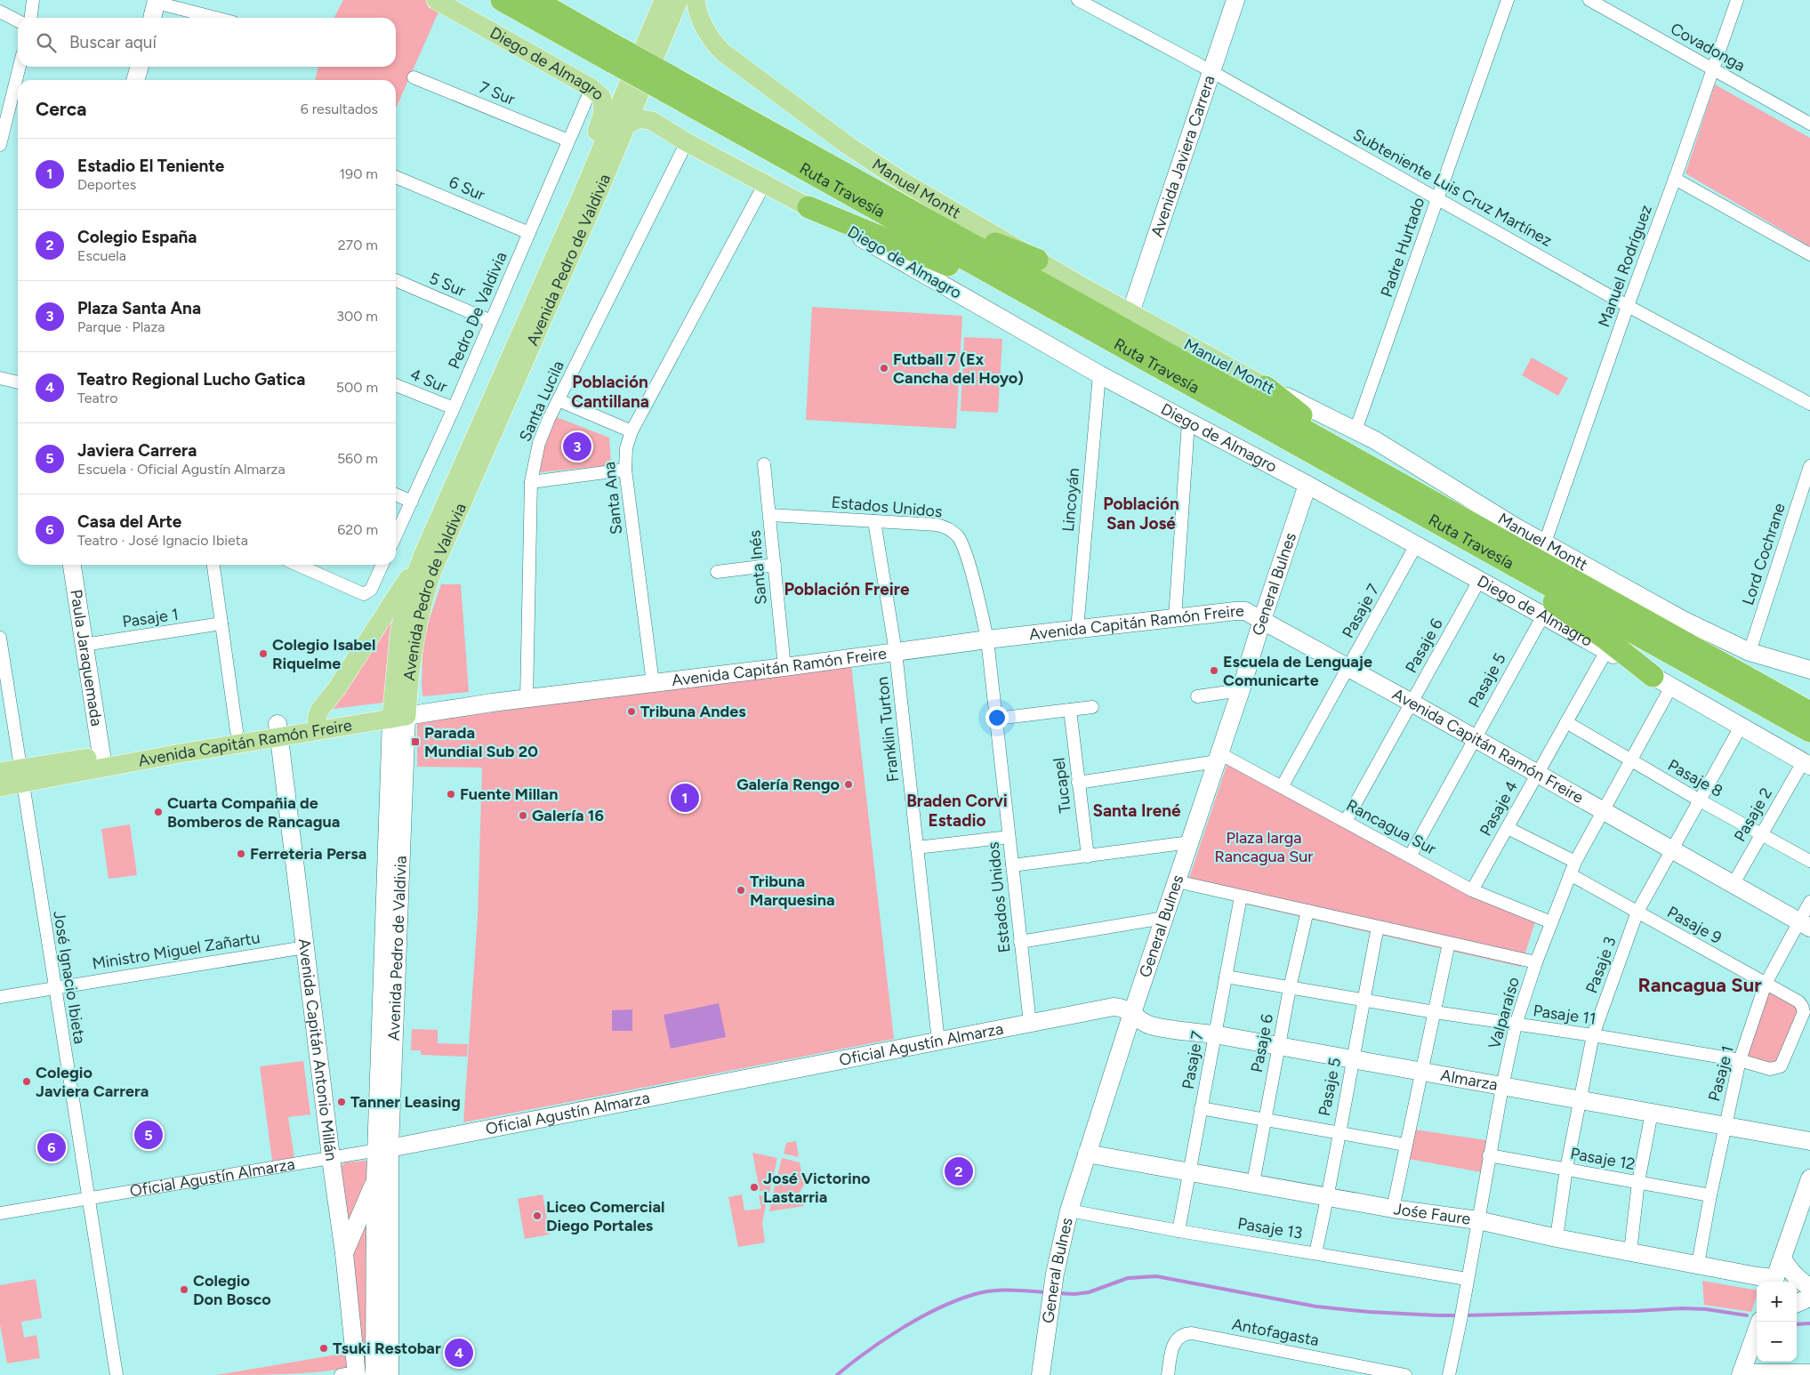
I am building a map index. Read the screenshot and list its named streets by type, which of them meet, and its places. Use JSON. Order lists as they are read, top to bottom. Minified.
{"streets":{"highway":["Ruta Travesía"],"main road":["Diego de Almagro","Avenida Javiera Carrera","Manuel Montt","Avenida Pedro de Valdivia","General Bulnes","Avenida Capitán Ramón Freire","Paula Jaraquemada","Oficial Agustín Almarza","Avenida Capitán Antonio Millán","Almarza","Jośe Faure"],"street":["Covadonga","7 Sur","Subteniente Luis Cruz Martínez","6 Sur","Padre Hurtado","Manuel Rodríguez","5 Sur","Pedro De Valdivia","4 Sur","Santa Lucila","Santa Ana","Lincoyán","Estados Unidos","Lord Cochrane","Santa Inés","Pasaje 7","Pasaje 1","Pasaje 6","Pasaje 5","Franklin Turton","Pasaje 8","Tucapel","Pasaje 4","Pasaje 2","Rancagua Sur","Pasaje 9","Ministro Miguel Zañartu","Pasaje 3","José Ignacio Ibieta","Valparaíso","Pasaje 11","Pasaje 12","Pasaje 13","Antofagasta"]},"crossings":[["Covadonga","Manuel Rodríguez"],["Diego de Almagro","Avenida Pedro de Valdivia"],["Diego de Almagro","Pedro De Valdivia"],["Diego de Almagro","Santa Lucila"],["Diego de Almagro","Santa Ana"],["Diego de Almagro","Lincoyán"],["Diego de Almagro","General Bulnes"],["Diego de Almagro","Pasaje 7"],["Diego de Almagro","Pasaje 6"],["Diego de Almagro","Pasaje 5"],["Diego de Almagro","Pasaje 4"],["Diego de Almagro","Pasaje 2"],["Diego de Almagro","Pasaje 3"],["Diego de Almagro","Valparaíso"],["7 Sur","Pedro De Valdivia"],["Avenida Javiera Carrera","Manuel Montt"],["Avenida Javiera Carrera","Subteniente Luis Cruz Martínez"],["Manuel Montt","Padre Hurtado"],["Manuel Montt","Manuel Rodríguez"],["Manuel Montt","Lord Cochrane"],["Subteniente Luis Cruz Martínez","Padre Hurtado"],["Subteniente Luis Cruz Martínez","Manuel Rodríguez"],["6 Sur","Pedro De Valdivia"],["Avenida Pedro de Valdivia","Avenida Capitán Ramón Freire"],["Avenida Pedro de Valdivia","Oficial Agustín Almarza"],["5 Sur","Pedro De Valdivia"],["Pedro De Valdivia","4 Sur"],["Santa Lucila","Avenida Capitán Ramón Freire"],["Santa Ana","Avenida Capitán Ramón Freire"],["Lincoyán","Avenida Capitán Ramón Freire"],["Estados Unidos","Santa Inés"],["Estados Unidos","Avenida Capitán Ramón Freire"],["Estados Unidos","Franklin Turton"],["Estados Unidos","Oficial Agustín Almarza"],["Santa Inés","Avenida Capitán Ramón Freire"],["General Bulnes","Avenida Capitán Ramón Freire"],["General Bulnes","Rancagua Sur"],["General Bulnes","Oficial Agustín Almarza"],["General Bulnes","Almarza"],["General Bulnes","Jośe Faure"],["General Bulnes","Pasaje 13"],["Pasaje 7","Avenida Capitán Ramón Freire"],["Pasaje 7","Rancagua Sur"],["Pasaje 7","Pasaje 11"],["Pasaje 7","Almarza"],["Pasaje 7","Jośe Faure"],["Pasaje 7","Pasaje 13"],["Pasaje 1","Avenida Capitán Ramón Freire"],["Pasaje 1","Paula Jaraquemada"],["Pasaje 1","Pasaje 9"],["Pasaje 1","Pasaje 11"],["Pasaje 1","Almarza"],["Pasaje 1","Pasaje 12"],["Pasaje 1","Jośe Faure"],["Avenida Capitán Ramón Freire","Pasaje 6"],["Avenida Capitán Ramón Freire","Paula Jaraquemada"],["Avenida Capitán Ramón Freire","Pasaje 5"],["Avenida Capitán Ramón Freire","Franklin Turton"],["Avenida Capitán Ramón Freire","Pasaje 4"],["Avenida Capitán Ramón Freire","Pasaje 2"],["Avenida Capitán Ramón Freire","Pasaje 3"],["Avenida Capitán Ramón Freire","José Ignacio Ibieta"],["Avenida Capitán Ramón Freire","Valparaíso"],["Avenida Capitán Ramón Freire","Avenida Capitán Antonio Millán"],["Pasaje 6","Rancagua Sur"],["Pasaje 6","Pasaje 11"],["Pasaje 6","Almarza"],["Pasaje 6","Jośe Faure"],["Pasaje 5","Rancagua Sur"],["Pasaje 5","Pasaje 11"],["Pasaje 5","Almarza"],["Pasaje 5","Jośe Faure"],["Pasaje 5","Pasaje 13"],["Franklin Turton","Oficial Agustín Almarza"],["Pasaje 8","Pasaje 4"],["Pasaje 8","Pasaje 2"],["Pasaje 8","Pasaje 3"],["Pasaje 8","Valparaíso"],["Pasaje 4","Rancagua Sur"],["Rancagua Sur","Valparaíso"],["Pasaje 9","Pasaje 3"],["Pasaje 9","Valparaíso"],["Pasaje 9","Pasaje 11"],["Ministro Miguel Zañartu","José Ignacio Ibieta"],["Ministro Miguel Zañartu","Avenida Capitán Antonio Millán"],["Pasaje 3","Pasaje 11"],["Pasaje 3","Almarza"],["Pasaje 3","Pasaje 12"],["Pasaje 3","Jośe Faure"],["José Ignacio Ibieta","Oficial Agustín Almarza"],["Valparaíso","Pasaje 11"],["Valparaíso","Almarza"],["Valparaíso","Pasaje 12"],["Valparaíso","Jośe Faure"],["Valparaíso","Pasaje 13"],["Oficial Agustín Almarza","Avenida Capitán Antonio Millán"],["Oficial Agustín Almarza","Almarza"]],"districts":["Población Cantillana","Población San José","Población Freire","Braden Corvi Estadio","Santa Irené","Rancagua Sur"],"parks":["Plaza larga Rancagua Sur"],"places":{"other":["Futball 7 (Ex Cancha del Hoyo)","Colegio Isabel Riquelme","Escuela de Lenguaje Comunicarte","Tribuna Andes","Galería Rengo","Fuente Millan","Cuarta Compañia de Bomberos de Rancagua","Galería 16","Ferreteria Persa","Tribuna Marquesina","Colegio Javiera Carrera","Tanner Leasing","José Victorino Lastarria","Liceo Comercial Diego Portales","Colegio Don Bosco","Tsuki Restobar"],"transit":["Parada Mundial Sub 20"]},"page":{"search":"Buscar aquí","heading":["Cerca","6 resultados"],"list":[{"mark":"1","name":"Estadio El Teniente","note":"Deportes","value":"190 m"},{"mark":"2","name":"Colegio España","note":"Escuela","value":"270 m"},{"mark":"3","name":"Plaza Santa Ana","note":"Parque · Plaza","value":"300 m"},{"mark":"4","name":"Teatro Regional Lucho Gatica","note":"Teatro","value":"500 m"},{"mark":"5","name":"Javiera Carrera","note":"Escuela · Oficial Agustín Almarza","value":"560 m"},{"mark":"6","name":"Casa del Arte","note":"Teatro · José Ignacio Ibieta","value":"620 m"}],"pins":["3","1","5","6","2","4"],"map_buttons":["+","−"]}}
